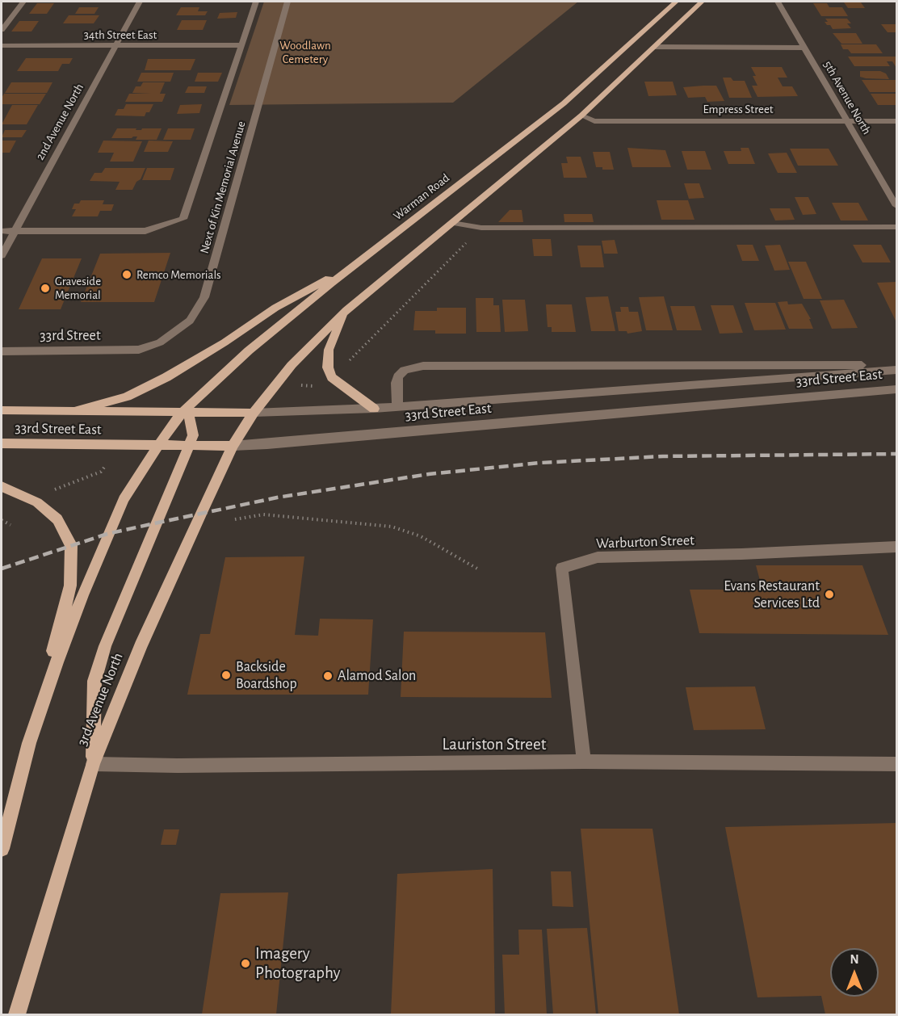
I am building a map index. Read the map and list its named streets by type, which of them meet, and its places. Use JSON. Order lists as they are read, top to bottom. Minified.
{"streets":{"main road":["Warman Road","33rd Street East","3rd Avenue North"],"street":["34th Street East","5th Avenue North","Empress Street","2nd Avenue North","Next of Kin Memorial Avenue","33rd Street","Warburton Street","Lauriston Street"]},"crossings":[["34th Street East","2nd Avenue North"],["5th Avenue North","Empress Street"],["Next of Kin Memorial Avenue","33rd Street"],["Warman Road","33rd Street East"],["33rd Street East","3rd Avenue North"],["Warburton Street","Lauriston Street"],["3rd Avenue North","Lauriston Street"]],"parks":["Woodlawn Cemetery"],"places":["Remco Memorials","Graveside Memorial","Evans Restaurant Services Ltd","Backside Boardshop","Alamod Salon","Imagery Photography"],"north":"top"}
